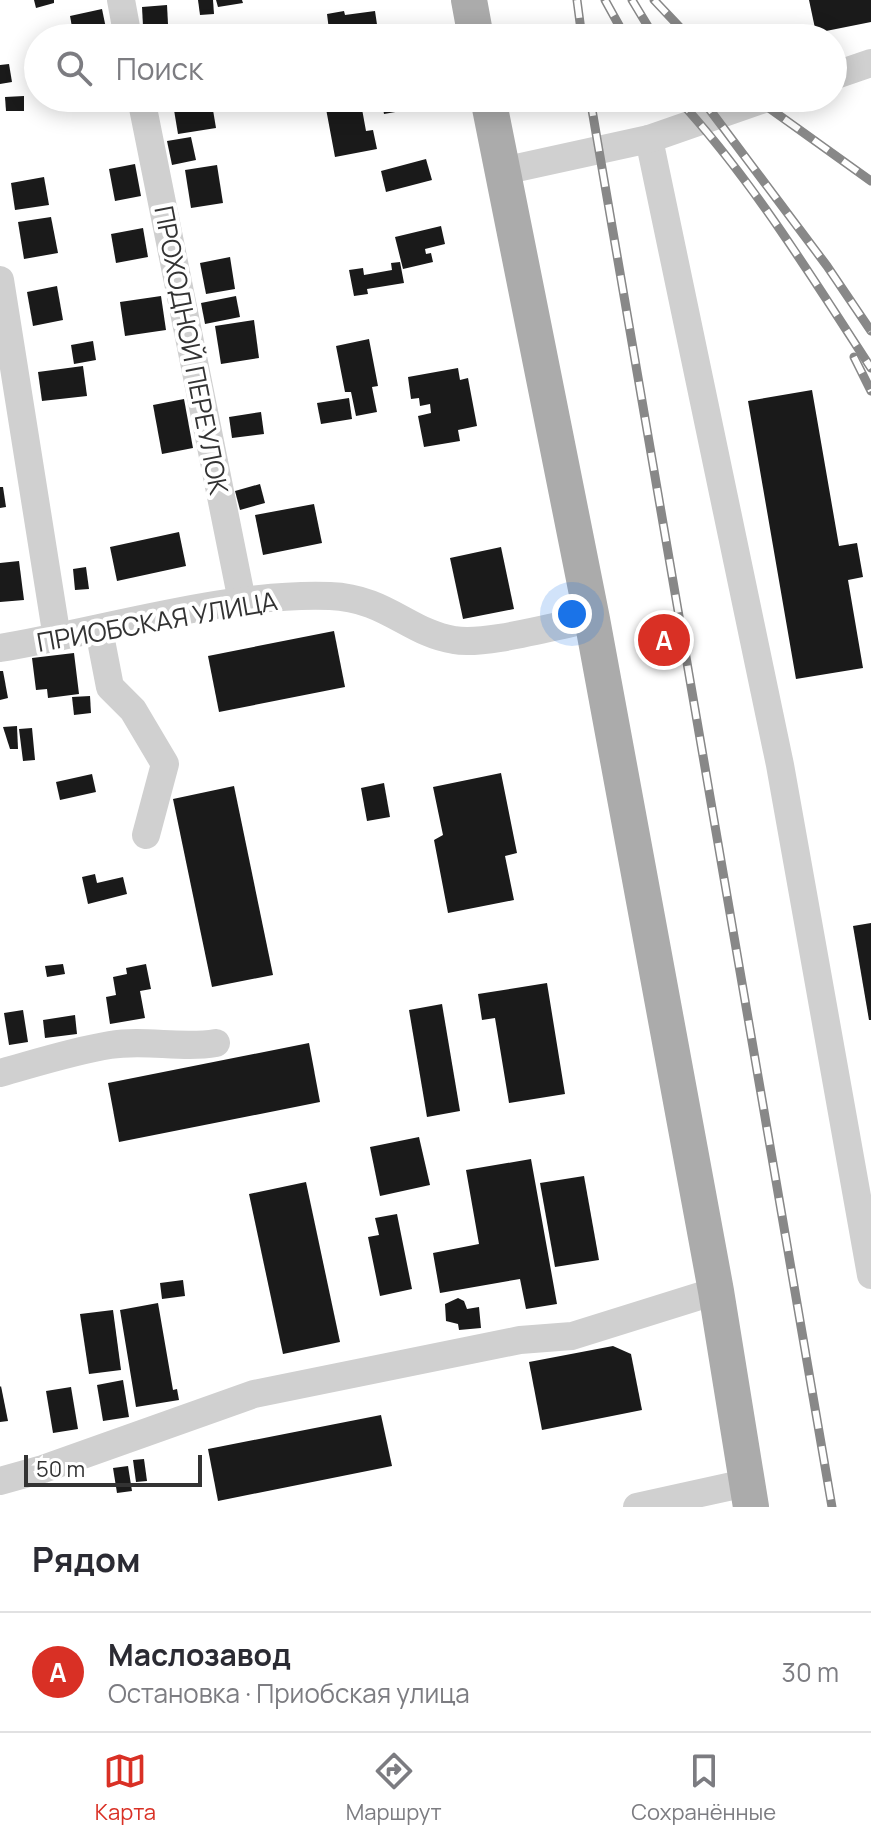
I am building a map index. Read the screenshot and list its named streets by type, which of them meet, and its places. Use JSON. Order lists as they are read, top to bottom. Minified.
{"streets":{"street":["ПРОХОДНОЙ ПЕРЕУЛОК","ПРИОБСКАЯ УЛИЦА"]},"crossings":[["ПРОХОДНОЙ ПЕРЕУЛОК","ПРИОБСКАЯ УЛИЦА"]],"scale_bar":"50 m","page":{"search":"Поиск","pins":"A","scale":"50 m","heading":"Рядом","list":[{"mark":"A","name":"Маслозавод","note":"Остановка · Приобская улица","value":"30 m"}],"nav":["Карта","Маршрут","Сохранённые"]}}
